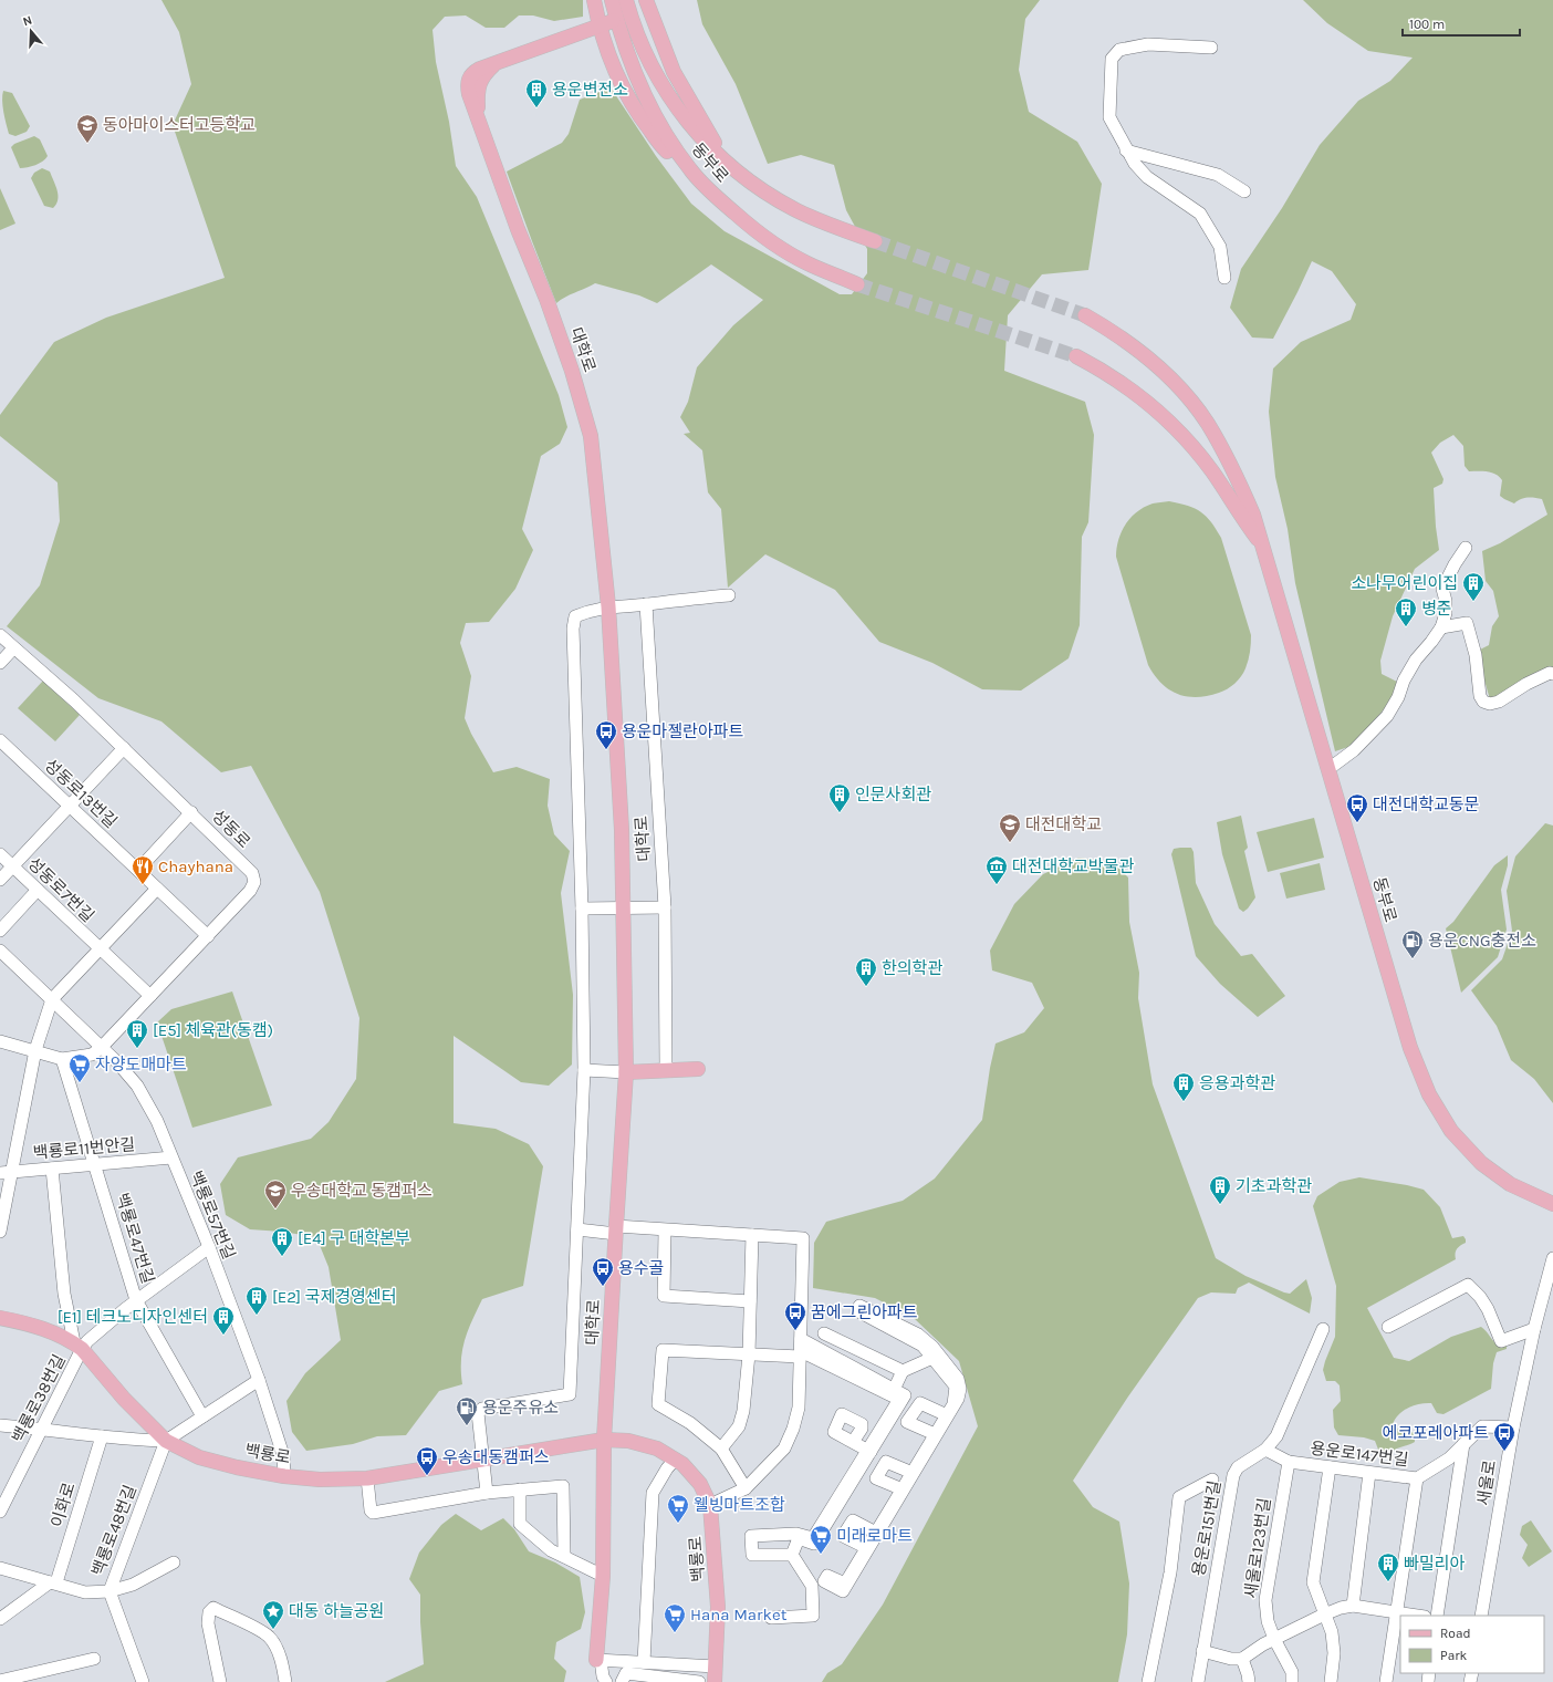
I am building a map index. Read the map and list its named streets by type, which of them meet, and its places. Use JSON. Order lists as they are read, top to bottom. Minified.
{"streets":{"main road":["동부로","대학로","백룡로"],"street":["성동로13번길","성동로","성동로7번길","백룡로11번안길","백룡로57번길","백룡로47번길","백룡로38번길","용운로147번길","새울로","이화로","용운로151번길","백룡로48번길","새울로123번길"]},"crossings":[["대학로","백룡로"],["성동로13번길","성동로"],["성동로","성동로7번길"],["성동로","백룡로57번길"],["백룡로11번안길","백룡로57번길"],["백룡로11번안길","백룡로47번길"],["백룡로11번안길","백룡로"],["백룡로57번길","백룡로38번길"],["백룡로57번길","백룡로"],["백룡로47번길","백룡로38번길"],["백룡로38번길","백룡로"],["백룡로","백룡로48번길"],["용운로147번길","새울로"],["용운로147번길","용운로151번길"],["용운로147번길","새울로123번길"]],"places":{"building":["용운변전소","소나무어린이집","병준","인문사회관","한의학관","[E5] 체육관(동캠)","응용과학관","기초과학관","[E4] 구 대학본부","[E2] 국제경영센터","[E1] 테크노디자인센터","빠밀리아"],"school or university":["동아마이스터고등학교","대전대학교","우송대학교 동캠퍼스"],"bus stop":["용운마젤란아파트","대전대학교동문","용수골","꿈에그린아파트","에코포레아파트","우송대동캠퍼스"],"restaurant":["Chayhana"],"museum":["대전대학교박물관"],"fuel station":["용운CNG충전소","용운주유소"],"supermarket":["자양도매마트","웰빙마트조합","미래로마트","Hana Market"],"place":["대동 하늘공원"]},"legend":["Road","Park"],"scale_bar":"100 m","north":"top"}
